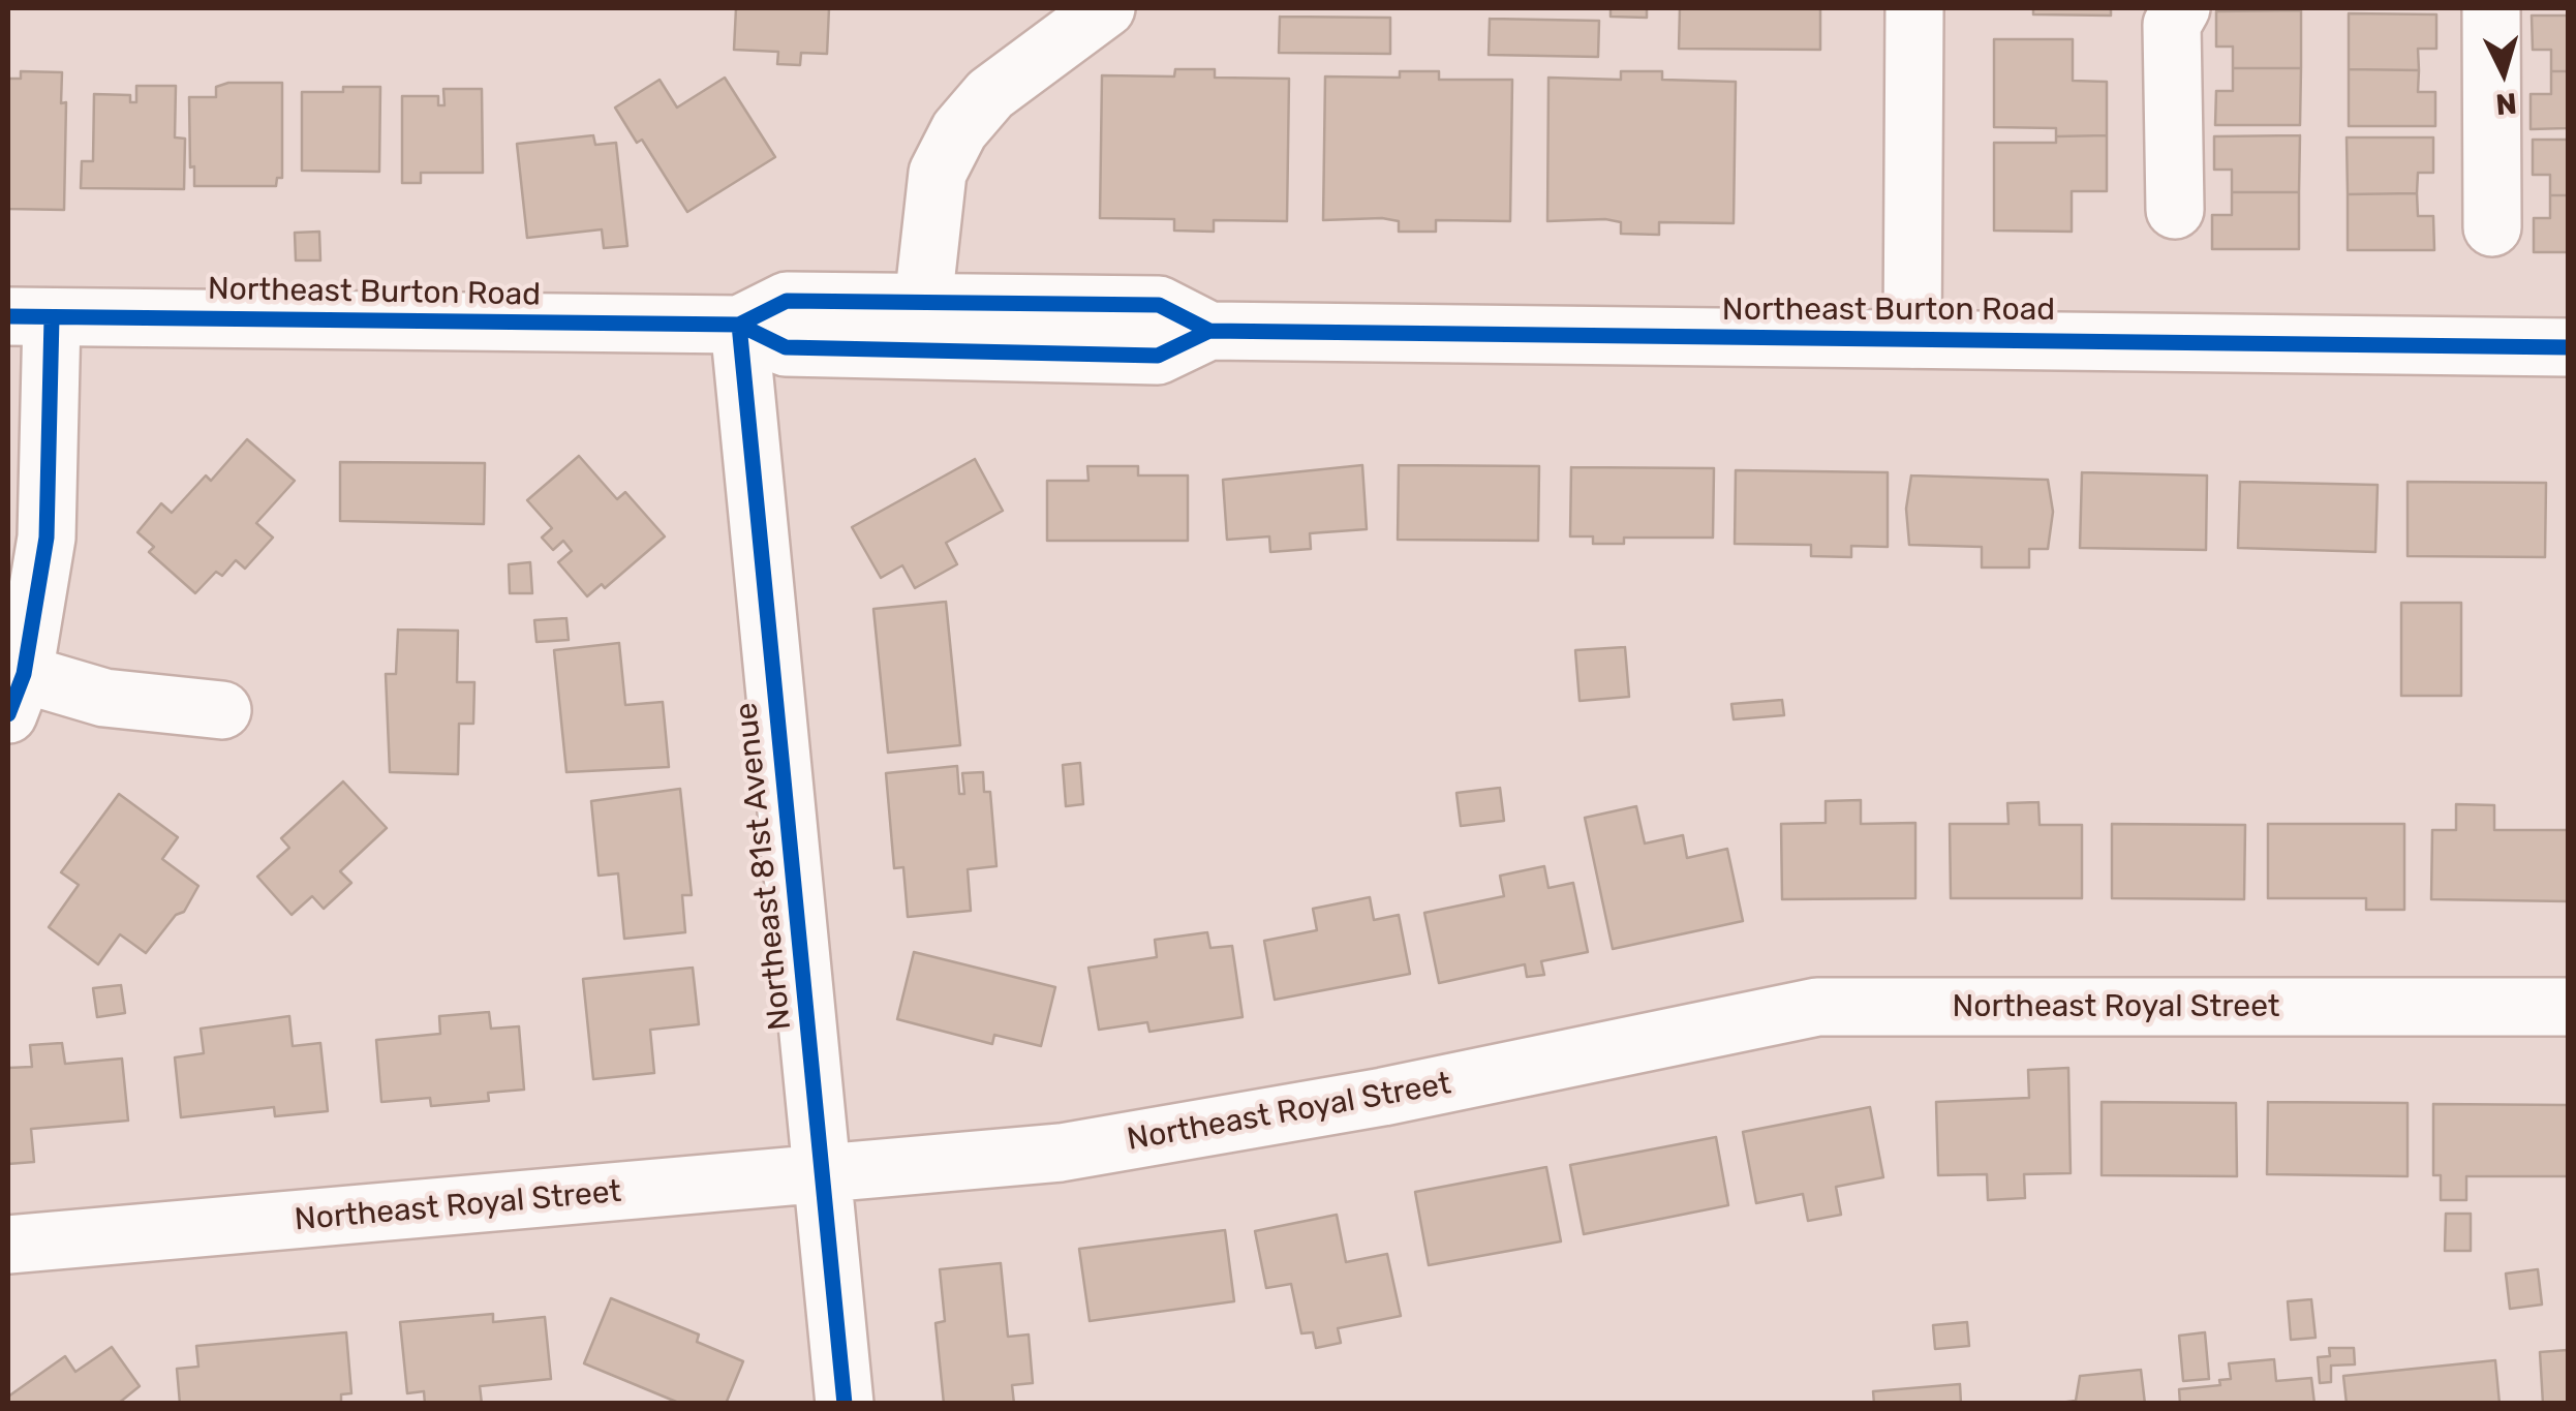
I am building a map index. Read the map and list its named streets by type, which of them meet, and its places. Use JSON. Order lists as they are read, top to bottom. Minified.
{"streets":{"street":["Northeast Burton Road","Northeast 81st Avenue","Northeast Royal Street"]},"crossings":[["Northeast Burton Road","Northeast 81st Avenue"],["Northeast 81st Avenue","Northeast Royal Street"]],"north":"bottom"}
